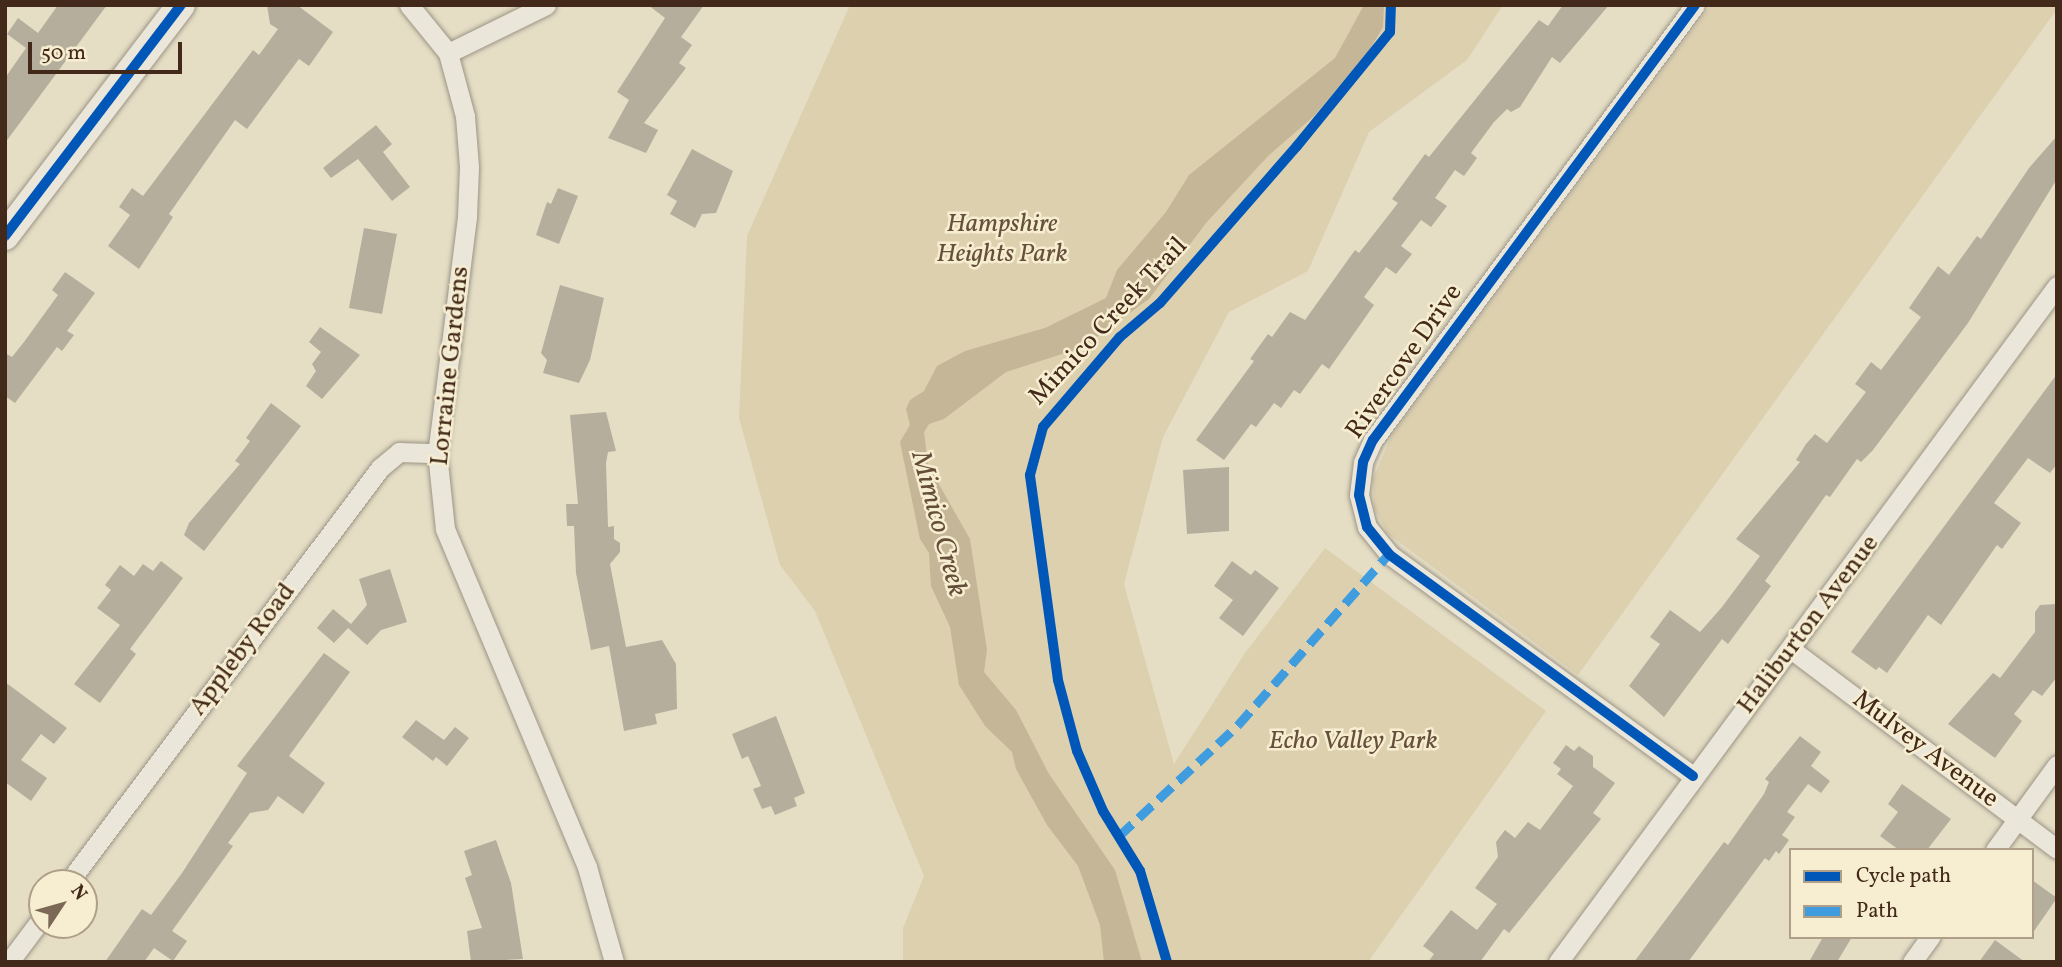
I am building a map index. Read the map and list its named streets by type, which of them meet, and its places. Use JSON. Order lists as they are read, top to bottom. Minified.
{"streets":{"street":["Rivercove Drive","Lorraine Gardens","Haliburton Avenue","Appleby Road","Mulvey Avenue"],"cycle path":["Mimico Creek Trail"]},"crossings":[["Rivercove Drive","Haliburton Avenue"],["Lorraine Gardens","Appleby Road"],["Haliburton Avenue","Mulvey Avenue"]],"water":["Mimico Creek"],"parks":["Hampshire Heights Park","Echo Valley Park"],"legend":["Cycle path","Path"],"scale_bar":"50 m","north":"top right"}
